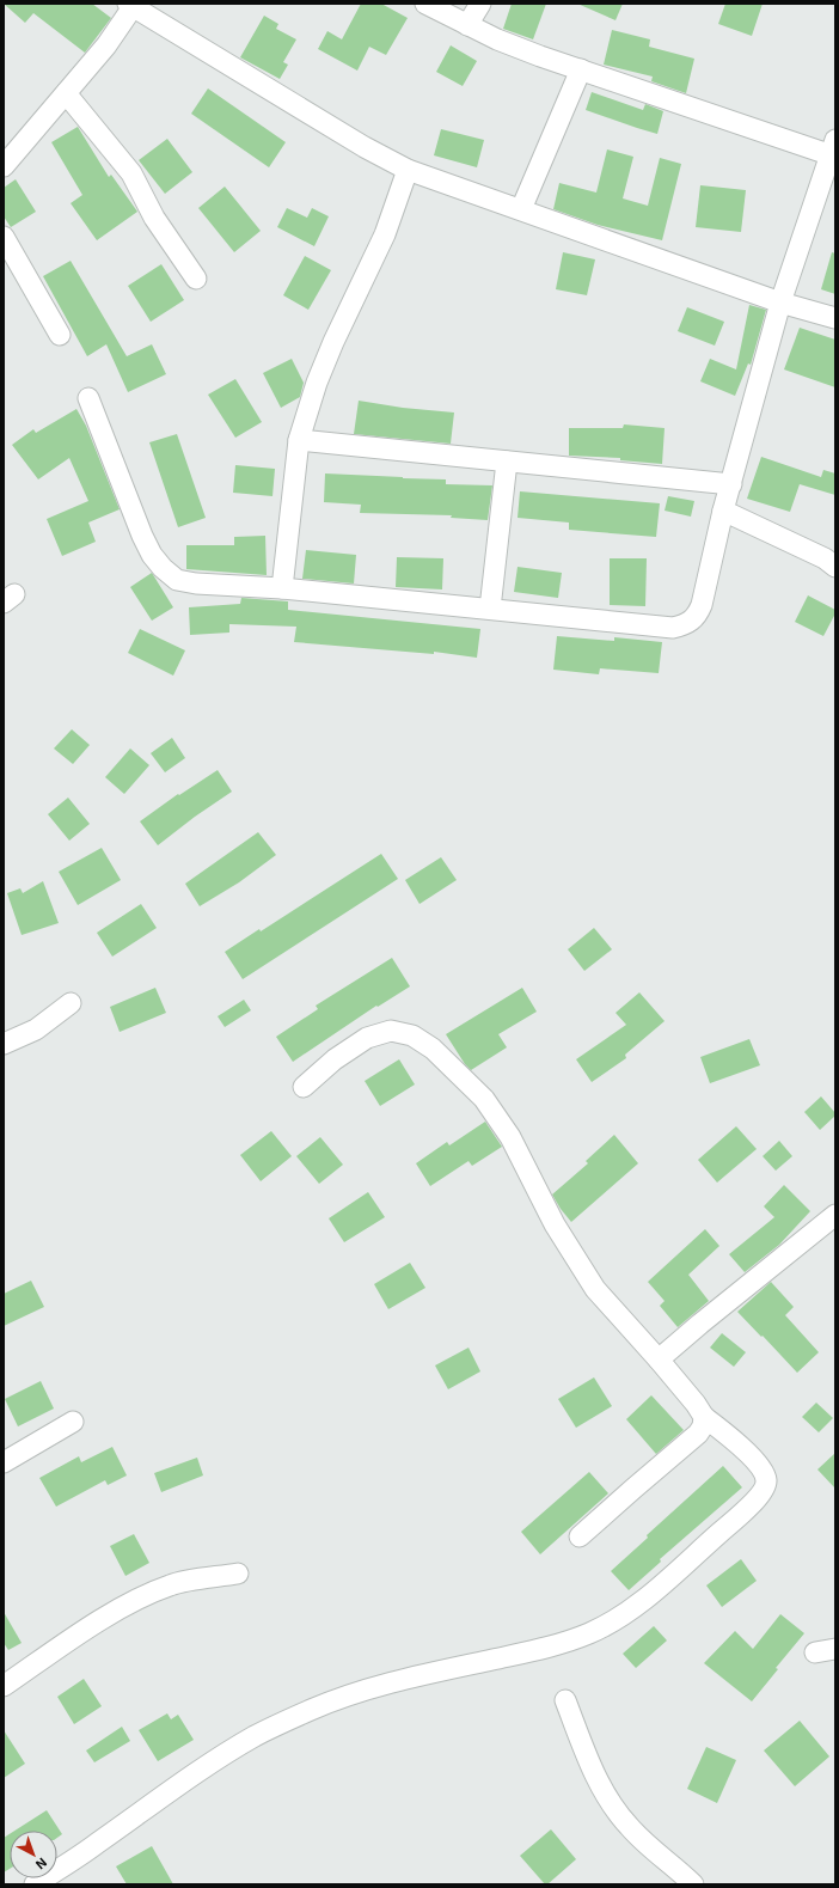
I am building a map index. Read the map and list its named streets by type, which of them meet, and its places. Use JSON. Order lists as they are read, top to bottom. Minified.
{"north":"bottom right"}
